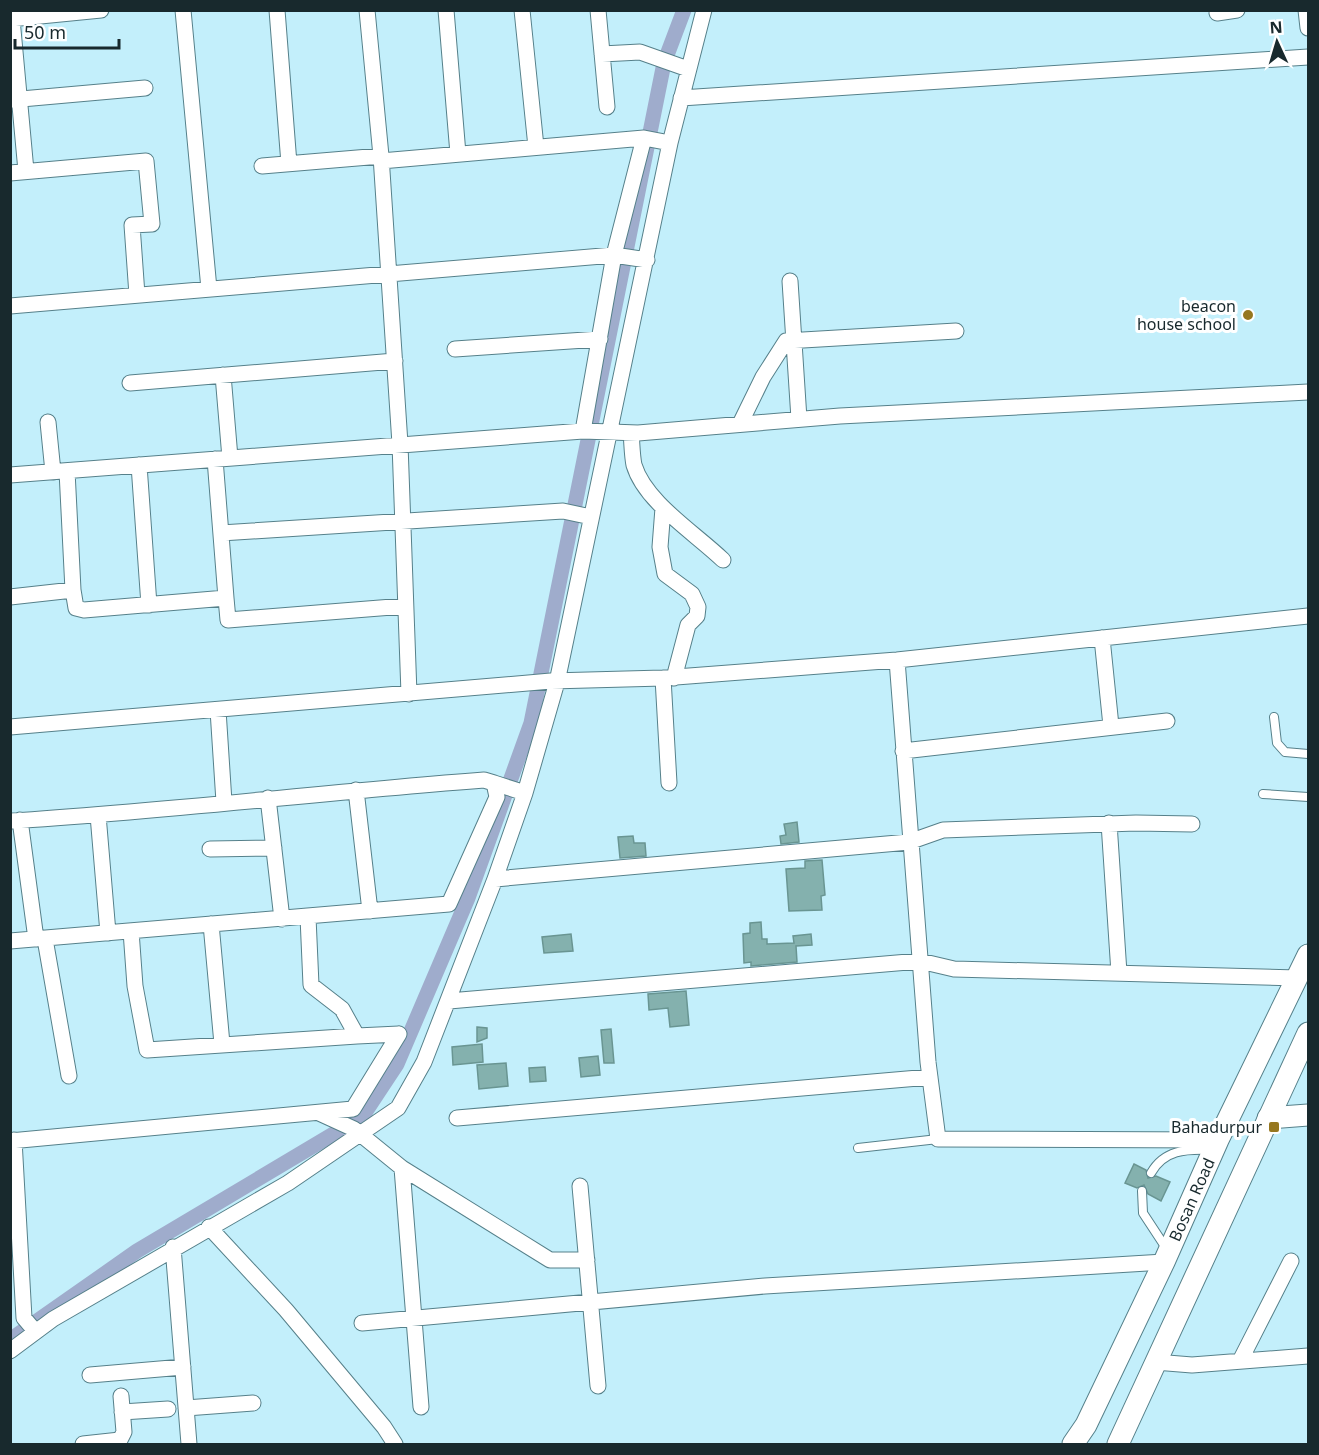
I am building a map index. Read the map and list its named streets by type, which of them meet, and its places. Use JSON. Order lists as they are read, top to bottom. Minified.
{"streets":{"main road":["Bosan Road"]},"places":{"other":["beacon house school"],"transit":["Bahadurpur"]},"scale_bar":"50 m","north":"top"}
